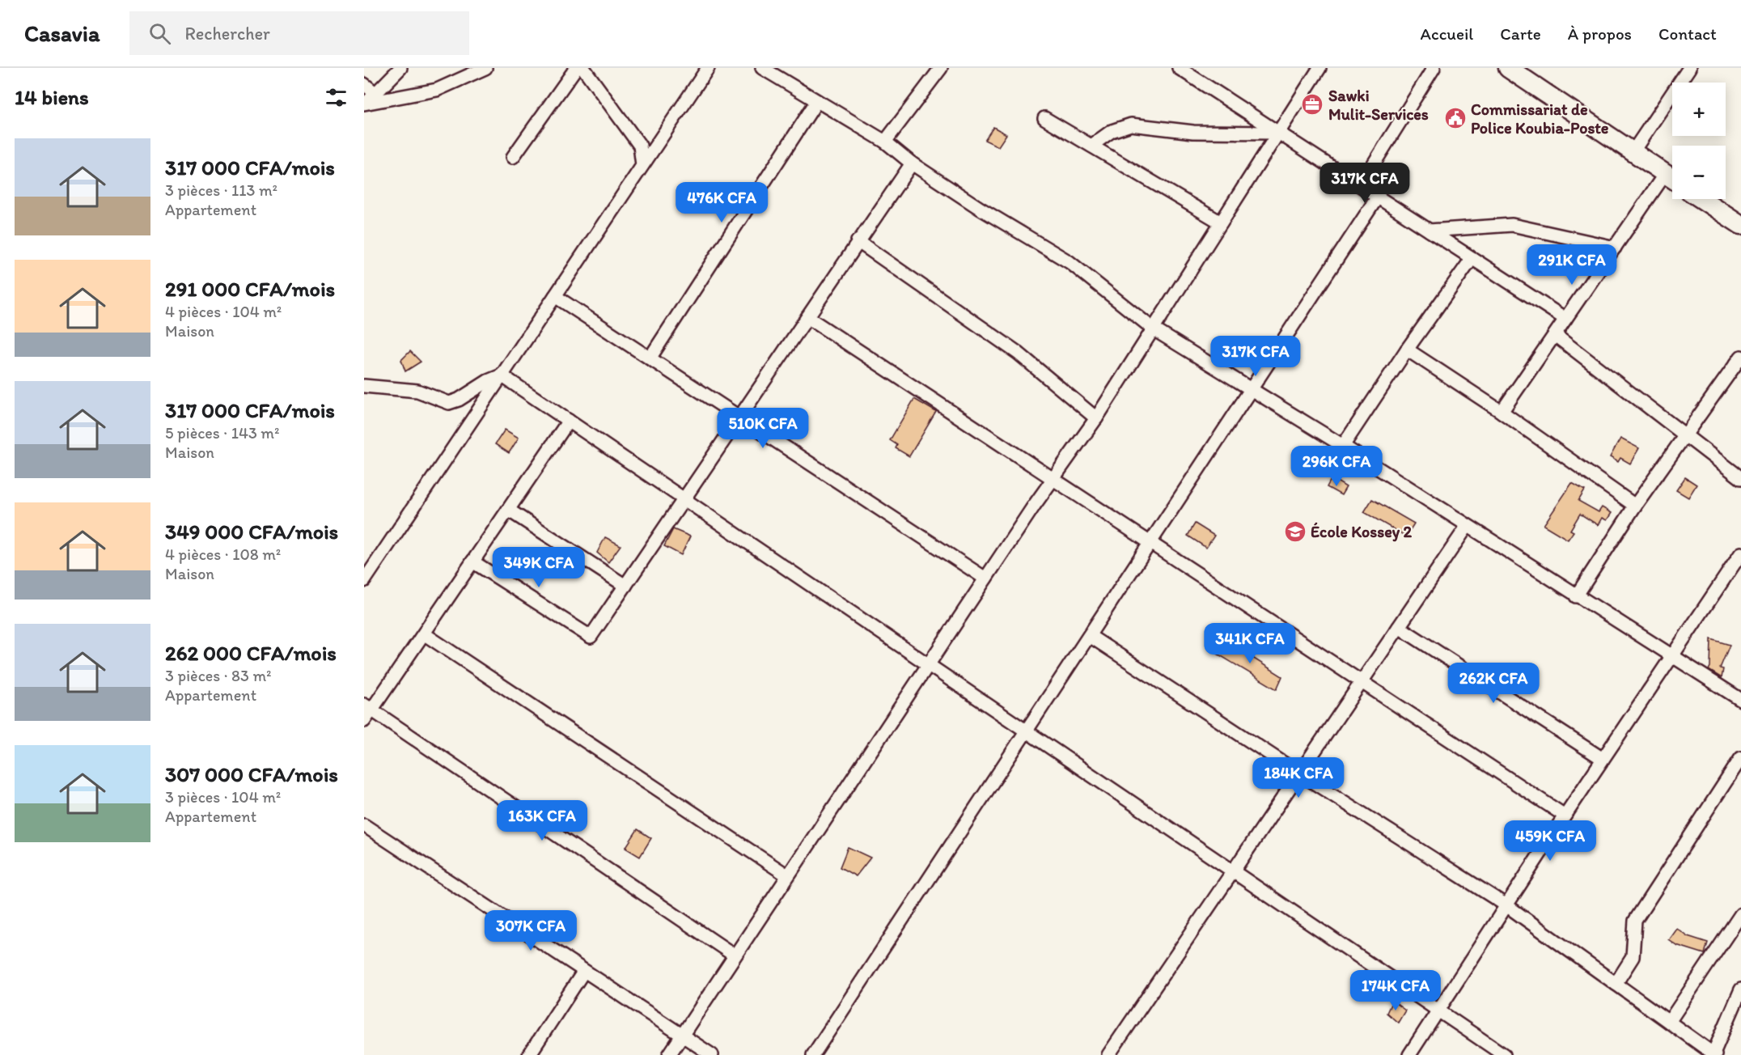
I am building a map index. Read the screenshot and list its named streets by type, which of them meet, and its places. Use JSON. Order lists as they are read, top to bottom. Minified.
{"places":{"office":["Sawki Mulit-Services"],"public building":["Commissariat de Police Koubia-Poste"],"school or university":["École Kossey 2"]},"page":{"header":"Casavia","search":"Rechercher","nav":["Accueil","Carte","À propos","Contact"],"heading":"14 biens","map_buttons":["+","−"],"list":[{"name":"317 000 CFA/mois","note":"3 pièces · 113 m² · Appartement"},{"name":"291 000 CFA/mois","note":"4 pièces · 104 m² · Maison"},{"name":"317 000 CFA/mois","note":"5 pièces · 143 m² · Maison"},{"name":"349 000 CFA/mois","note":"4 pièces · 108 m² · Maison"},{"name":"262 000 CFA/mois","note":"3 pièces · 83 m² · Appartement"},{"name":"307 000 CFA/mois","note":"3 pièces · 104 m² · Appartement"}],"price":["317K CFA","476K CFA","291K CFA","317K CFA","510K CFA","296K CFA","349K CFA","341K CFA","262K CFA","184K CFA","163K CFA","459K CFA","307K CFA","174K CFA"]}}
